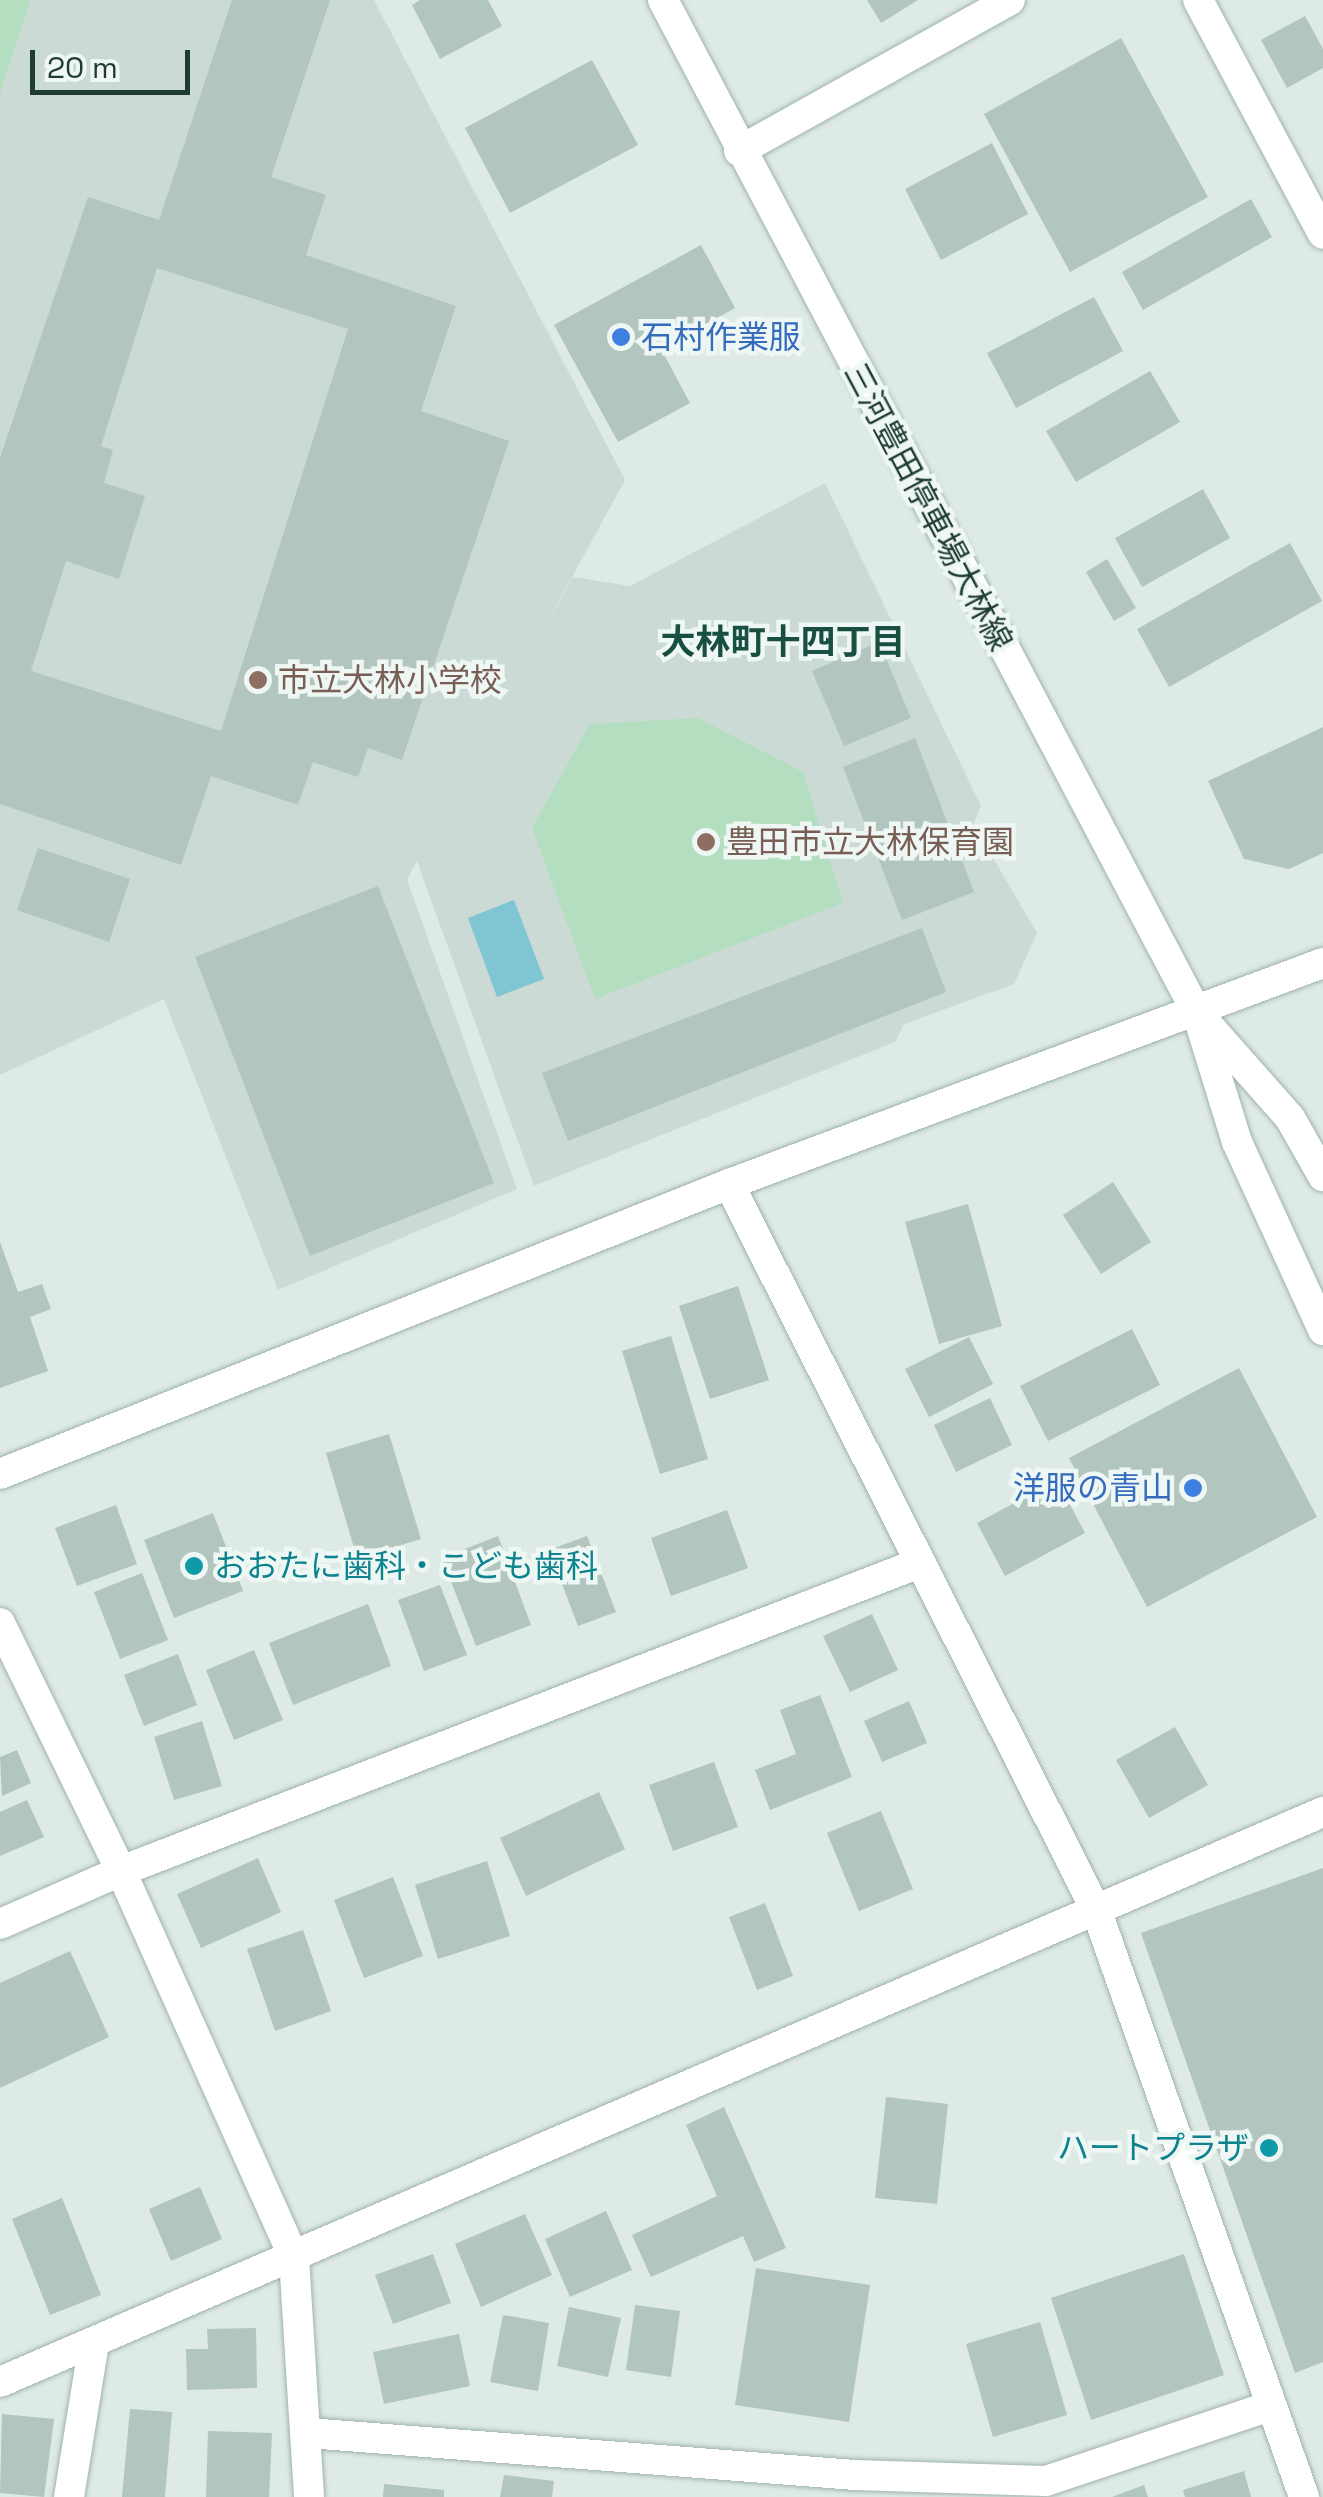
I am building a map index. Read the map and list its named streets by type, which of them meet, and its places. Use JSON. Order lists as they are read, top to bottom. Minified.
{"streets":{"street":["三河豊田停車場大林線"]},"districts":["大林町十四丁目"],"places":["石村作業服","市立大林小学校","豊田市立大林保育園","洋服の青山","おおたに歯科・こども歯科","ハートプラザ"],"scale_bar":"20 m"}
